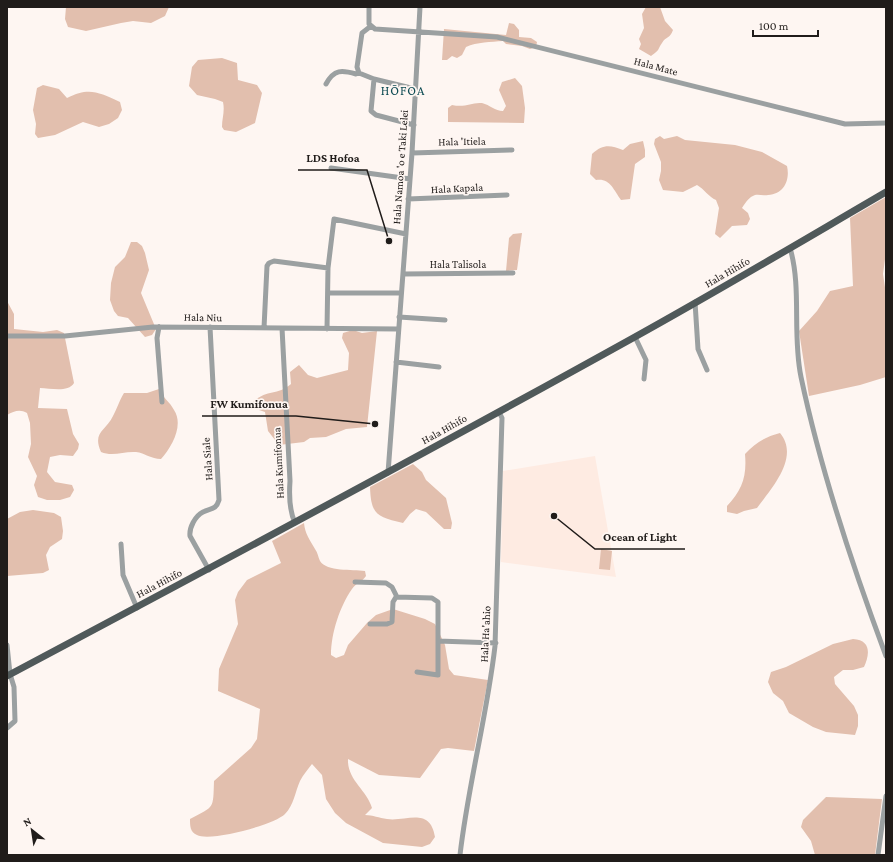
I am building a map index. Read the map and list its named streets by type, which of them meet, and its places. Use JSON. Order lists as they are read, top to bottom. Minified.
{"streets":{"main road":["Hala Hihifo"],"street":["Hala Mate","Hala 'Itiela","Hala Namoa 'o e Taki Lelei","Hala Kapala","Hala Talisola","Hala Niu","Hala Siale","Hala Kumifonua","Hala Ha'ahio"]},"crossings":[["Hala Mate","Hala Namoa 'o e Taki Lelei"],["Hala 'Itiela","Hala Namoa 'o e Taki Lelei"],["Hala Namoa 'o e Taki Lelei","Hala Kapala"],["Hala Namoa 'o e Taki Lelei","Hala Talisola"],["Hala Namoa 'o e Taki Lelei","Hala Hihifo"],["Hala Namoa 'o e Taki Lelei","Hala Niu"],["Hala Hihifo","Hala Siale"],["Hala Hihifo","Hala Kumifonua"],["Hala Hihifo","Hala Ha'ahio"],["Hala Niu","Hala Siale"],["Hala Niu","Hala Kumifonua"]],"districts":["HŌFOA"],"places":["LDS Hofoa","FW Kumifonua","Ocean of Light"],"scale_bar":"100 m","north":"top left"}
